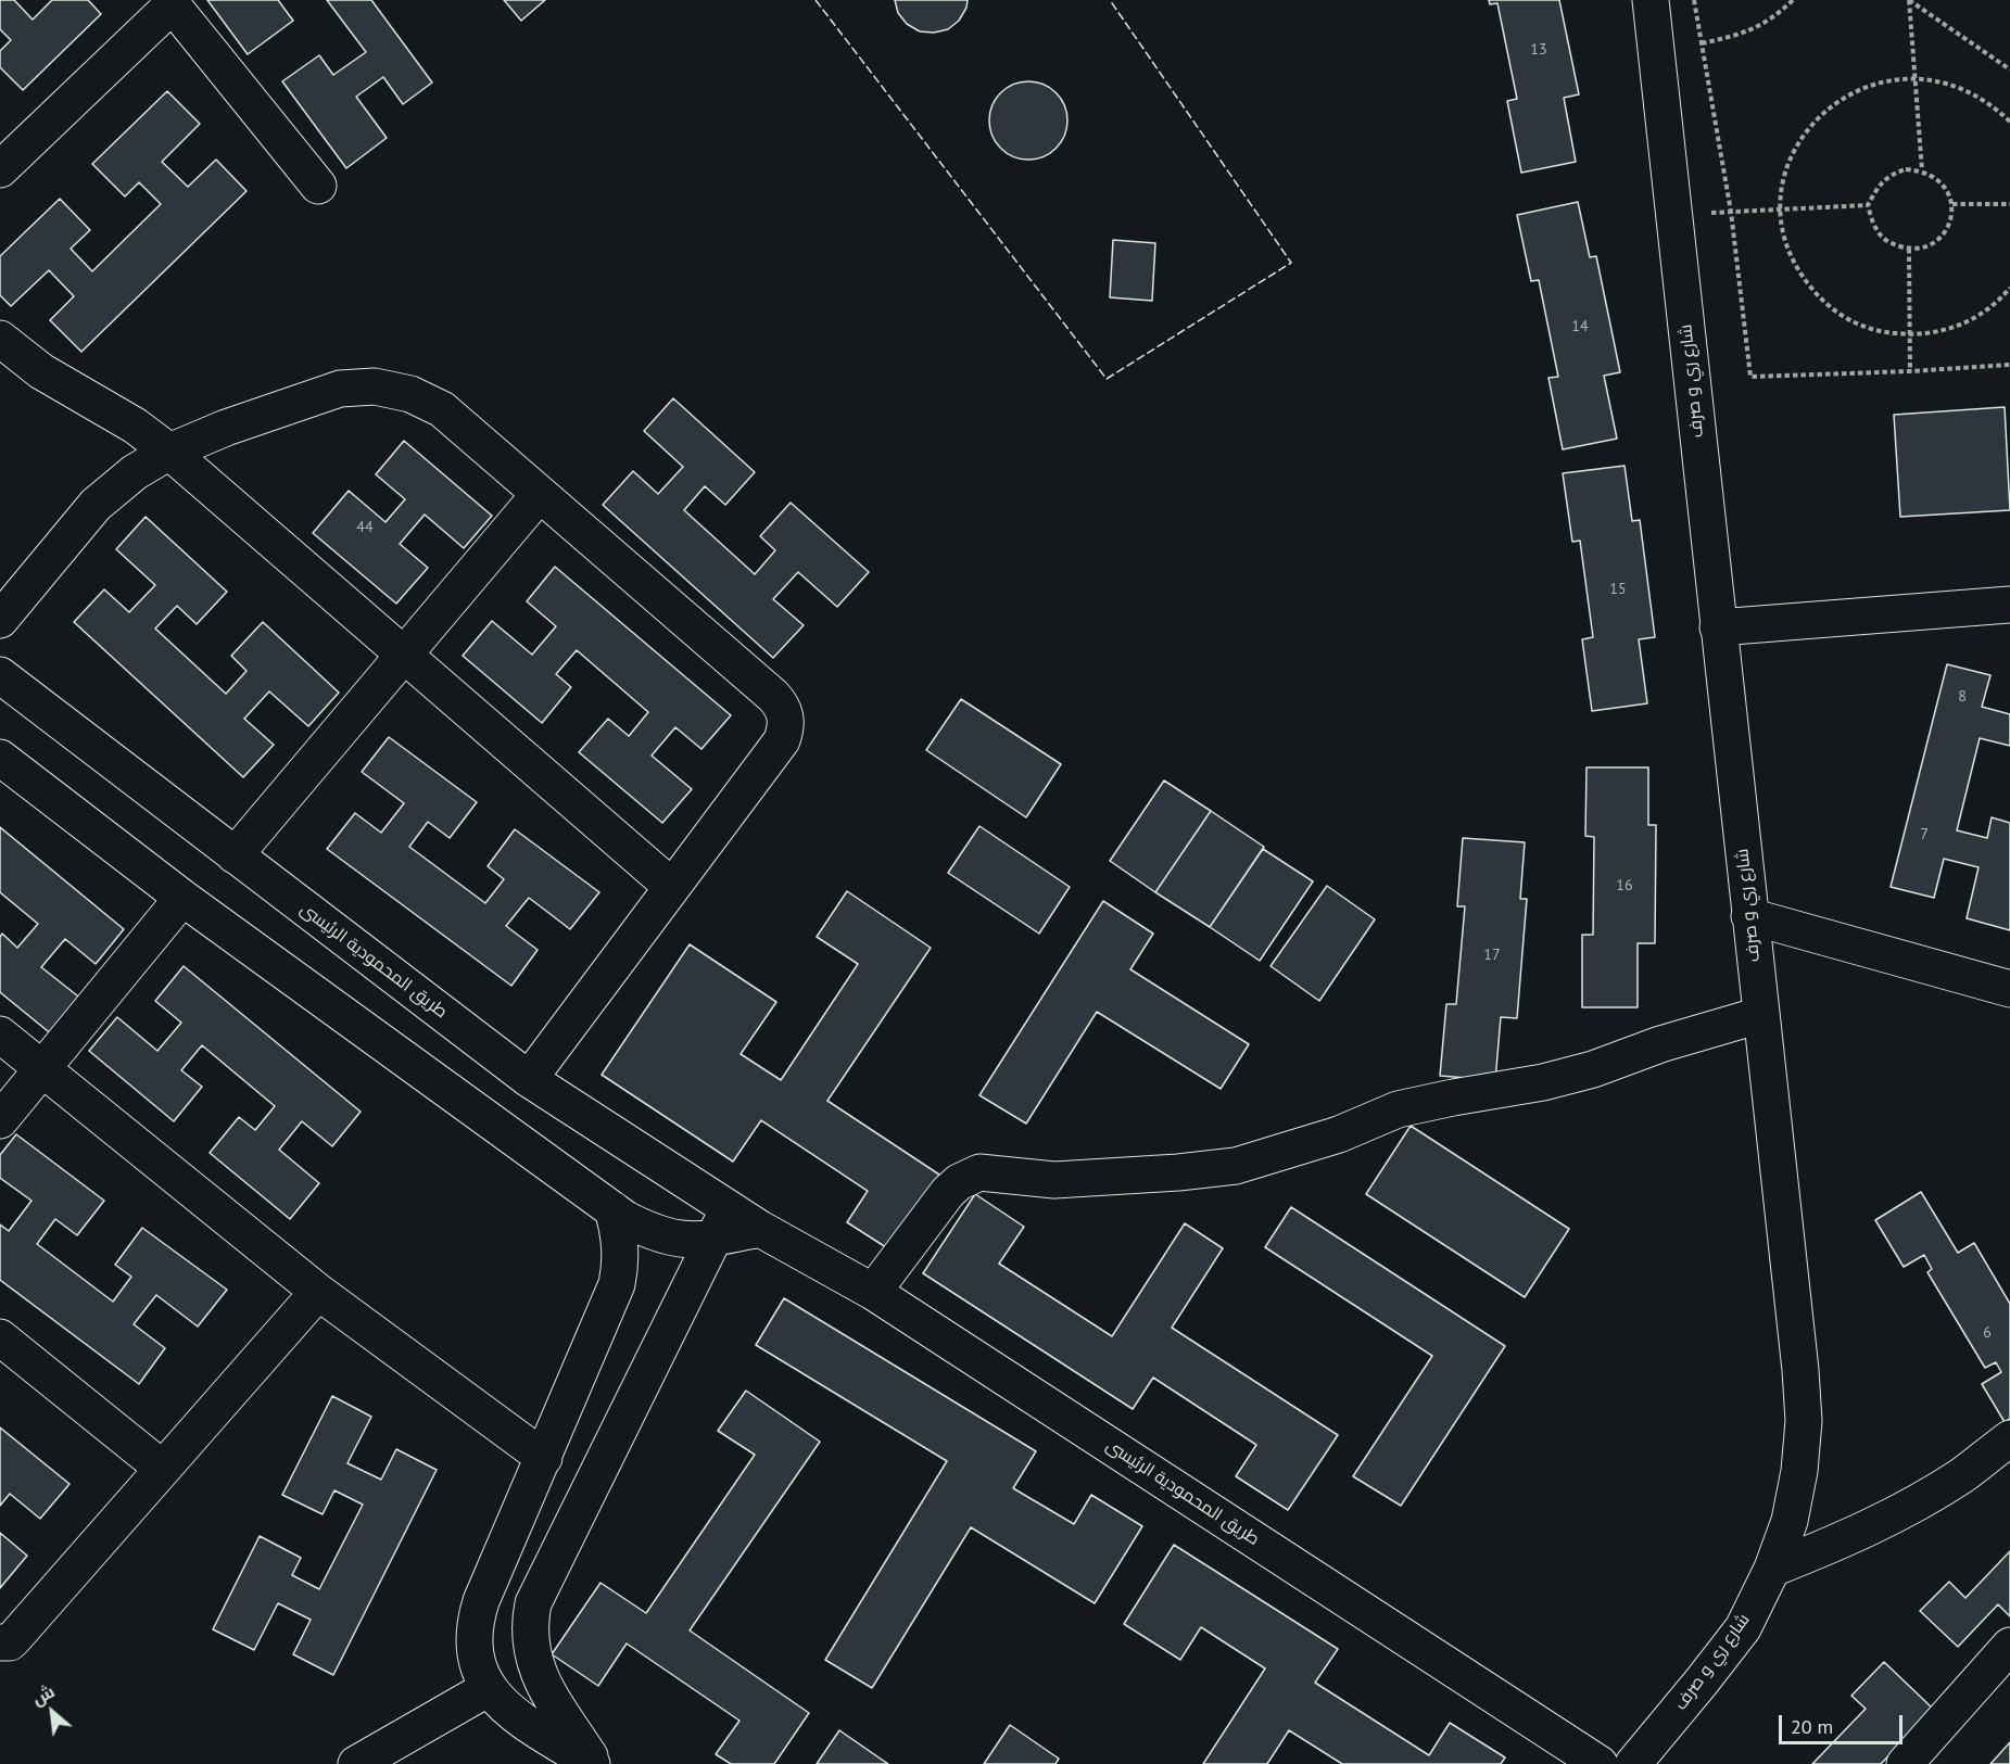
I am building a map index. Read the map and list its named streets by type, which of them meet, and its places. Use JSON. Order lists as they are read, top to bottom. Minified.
{"streets":{"street":["شارع ري و صرف","طريق المحمودية الرئيسى"]},"house_numbers":["13","14","44","15","8","7","16","17","6"],"scale_bar":"20 m","north":"top left"}
